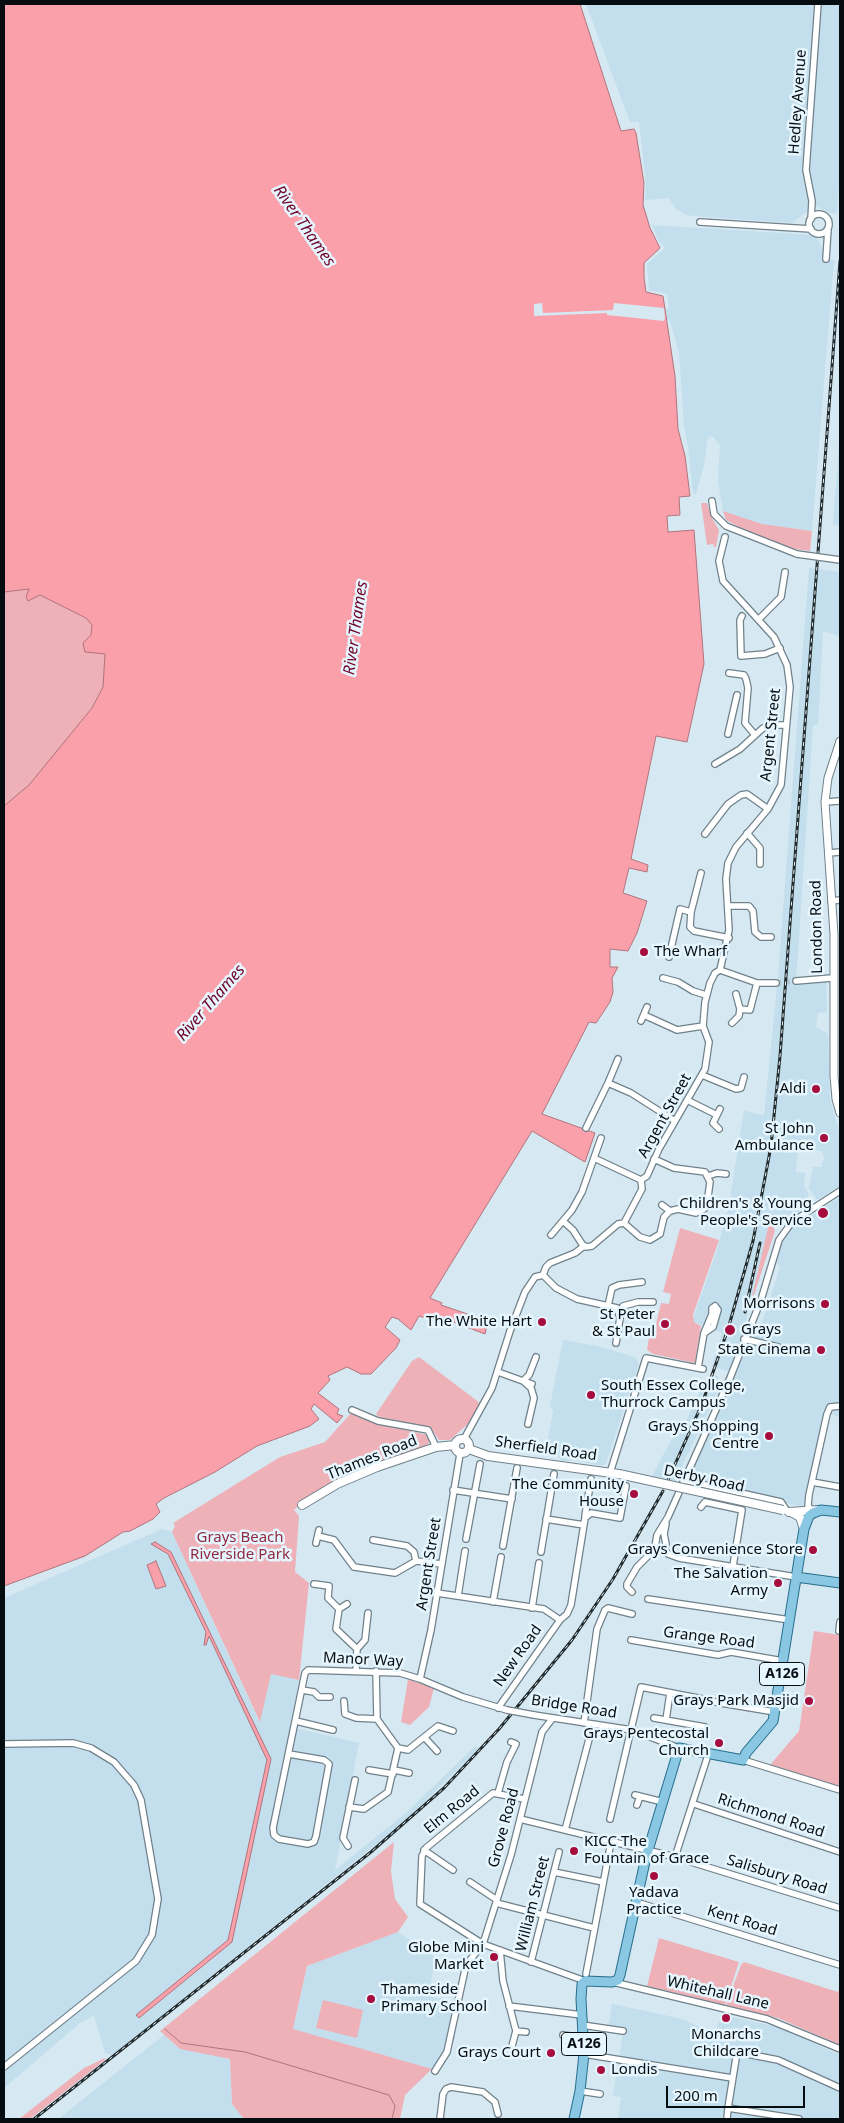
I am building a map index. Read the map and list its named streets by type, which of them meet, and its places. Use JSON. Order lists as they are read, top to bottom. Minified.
{"streets":{"main road":["Sherfield Road","Thames Road","Derby Road","A126","Bridge Road","Whitehall Lane"],"street":["Hedley Avenue","Argent Street","London Road","Grange Road","New Road","Manor Way","Elm Road","Richmond Road","Grove Road","Salisbury Road","William Street","Kent Road"]},"crossings":[["Argent Street","Sherfield Road"],["Argent Street","Thames Road"],["Argent Street","Manor Way"],["Argent Street","Bridge Road"],["Sherfield Road","Thames Road"],["Sherfield Road","Derby Road"],["Derby Road","A126"],["Grange Road","A126"],["New Road","Bridge Road"],["Manor Way","Bridge Road"],["A126","Bridge Road"],["A126","Whitehall Lane"],["Bridge Road","Grove Road"],["Elm Road","Grove Road"],["Grove Road","Salisbury Road"]],"water":["River Thames"],"parks":["Grays Beach Riverside Park"],"places":["The Wharf","Aldi","St John Ambulance","Children's & Young People's Service","Morrisons","The White Hart","St Peter & St Paul","Grays","State Cinema","South Essex College, Thurrock Campus","Grays Shopping Centre","The Community House","Grays Convenience Store","The Salvation Army","Grays Park Masjid","Grays Pentecostal Church","KICC The Fountain of Grace","Yadava Practice","Globe Mini Market","Thameside Primary School","Monarchs Childcare","Grays Court","Londis"],"scale_bar":"200 m"}
